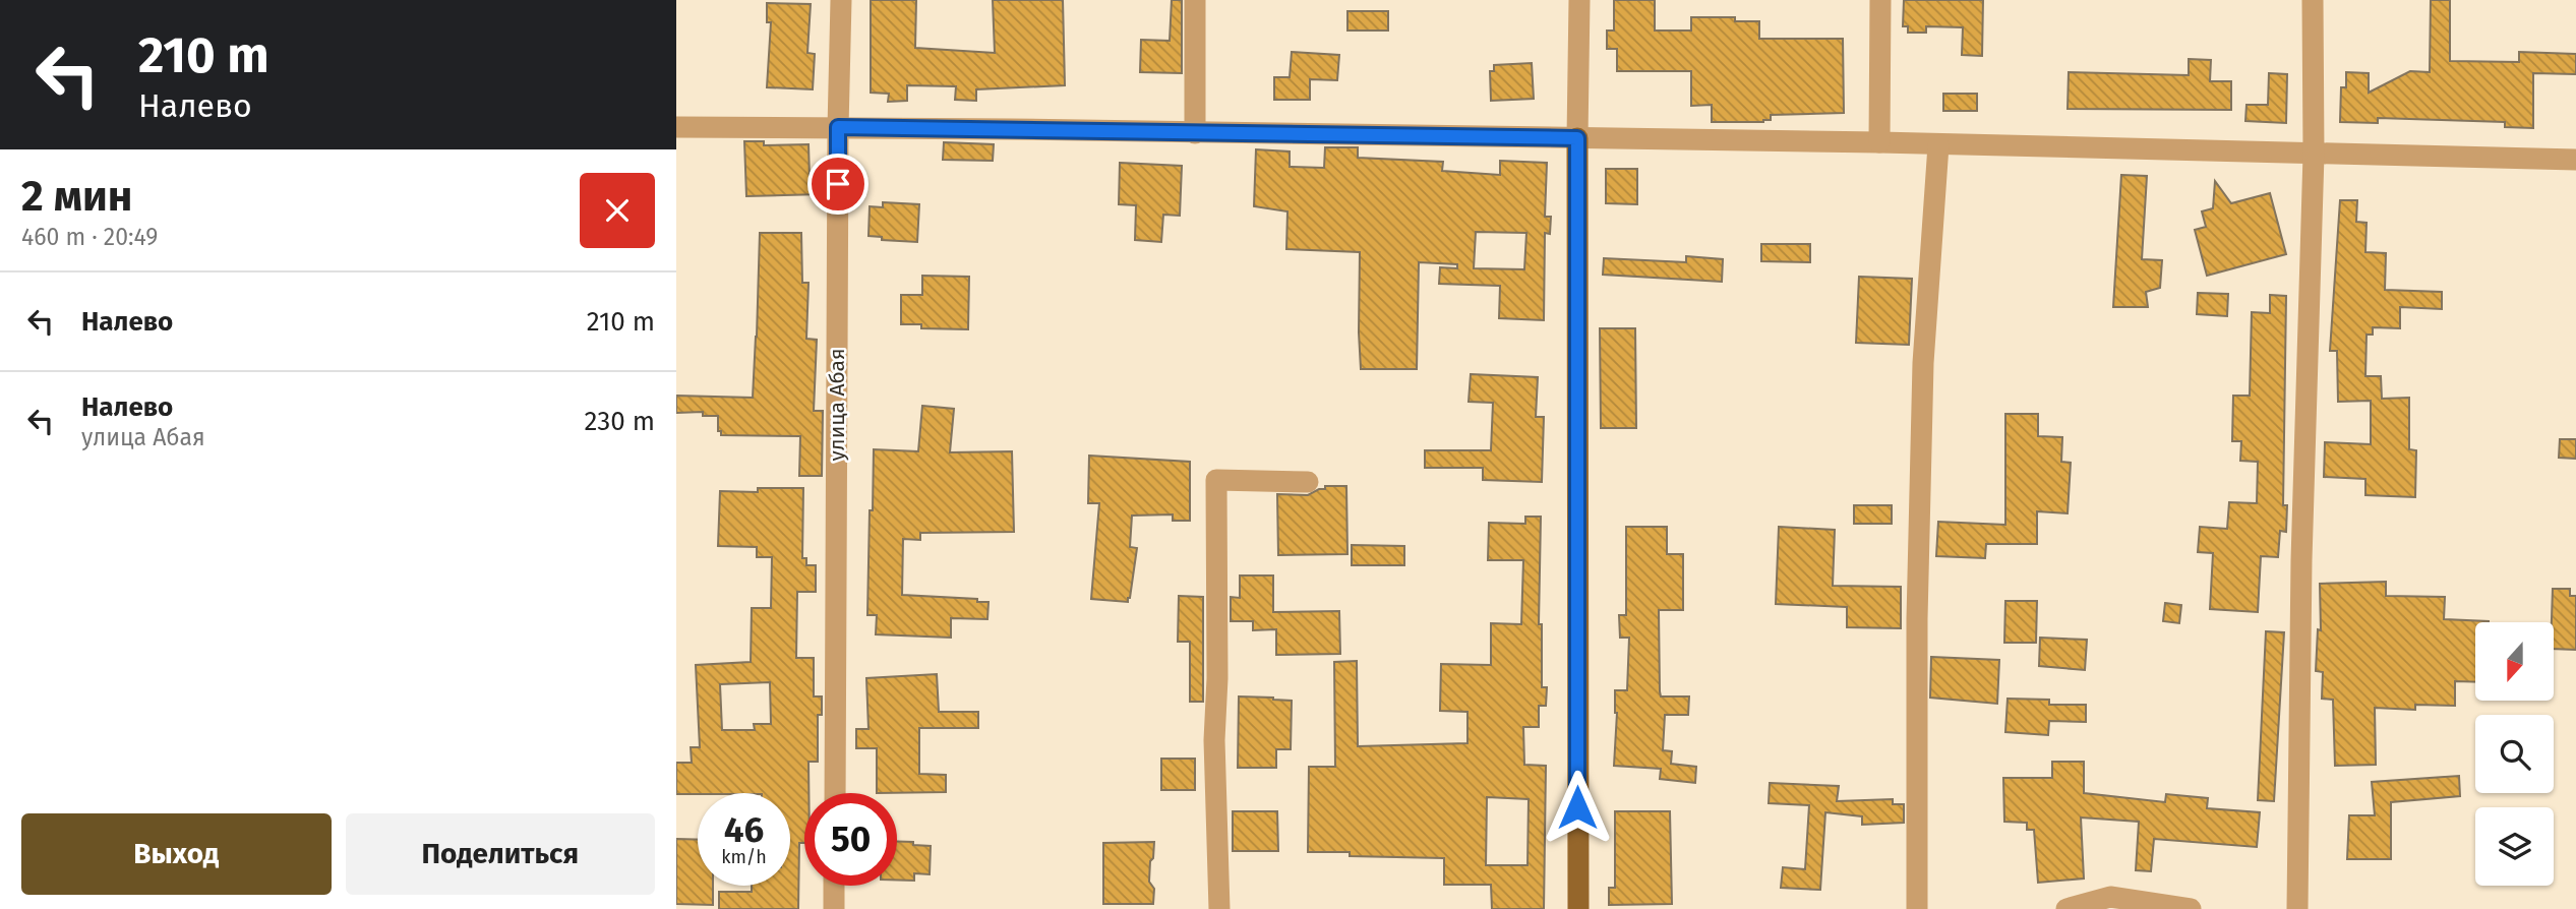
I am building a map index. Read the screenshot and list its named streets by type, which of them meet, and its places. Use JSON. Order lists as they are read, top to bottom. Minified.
{"streets":{"street":["улица Абая"]},"north":"bottom","page":{"turn":["210 m","Налево"],"heading":["2 мин","460 m · 20:49"],"list":[{"name":"Налево","value":"210 m"},{"name":"Налево","note":"улица Абая","value":"230 m"}],"speed":"46 km/h","limit":"50","buttons":["Выход","Поделиться"]}}
